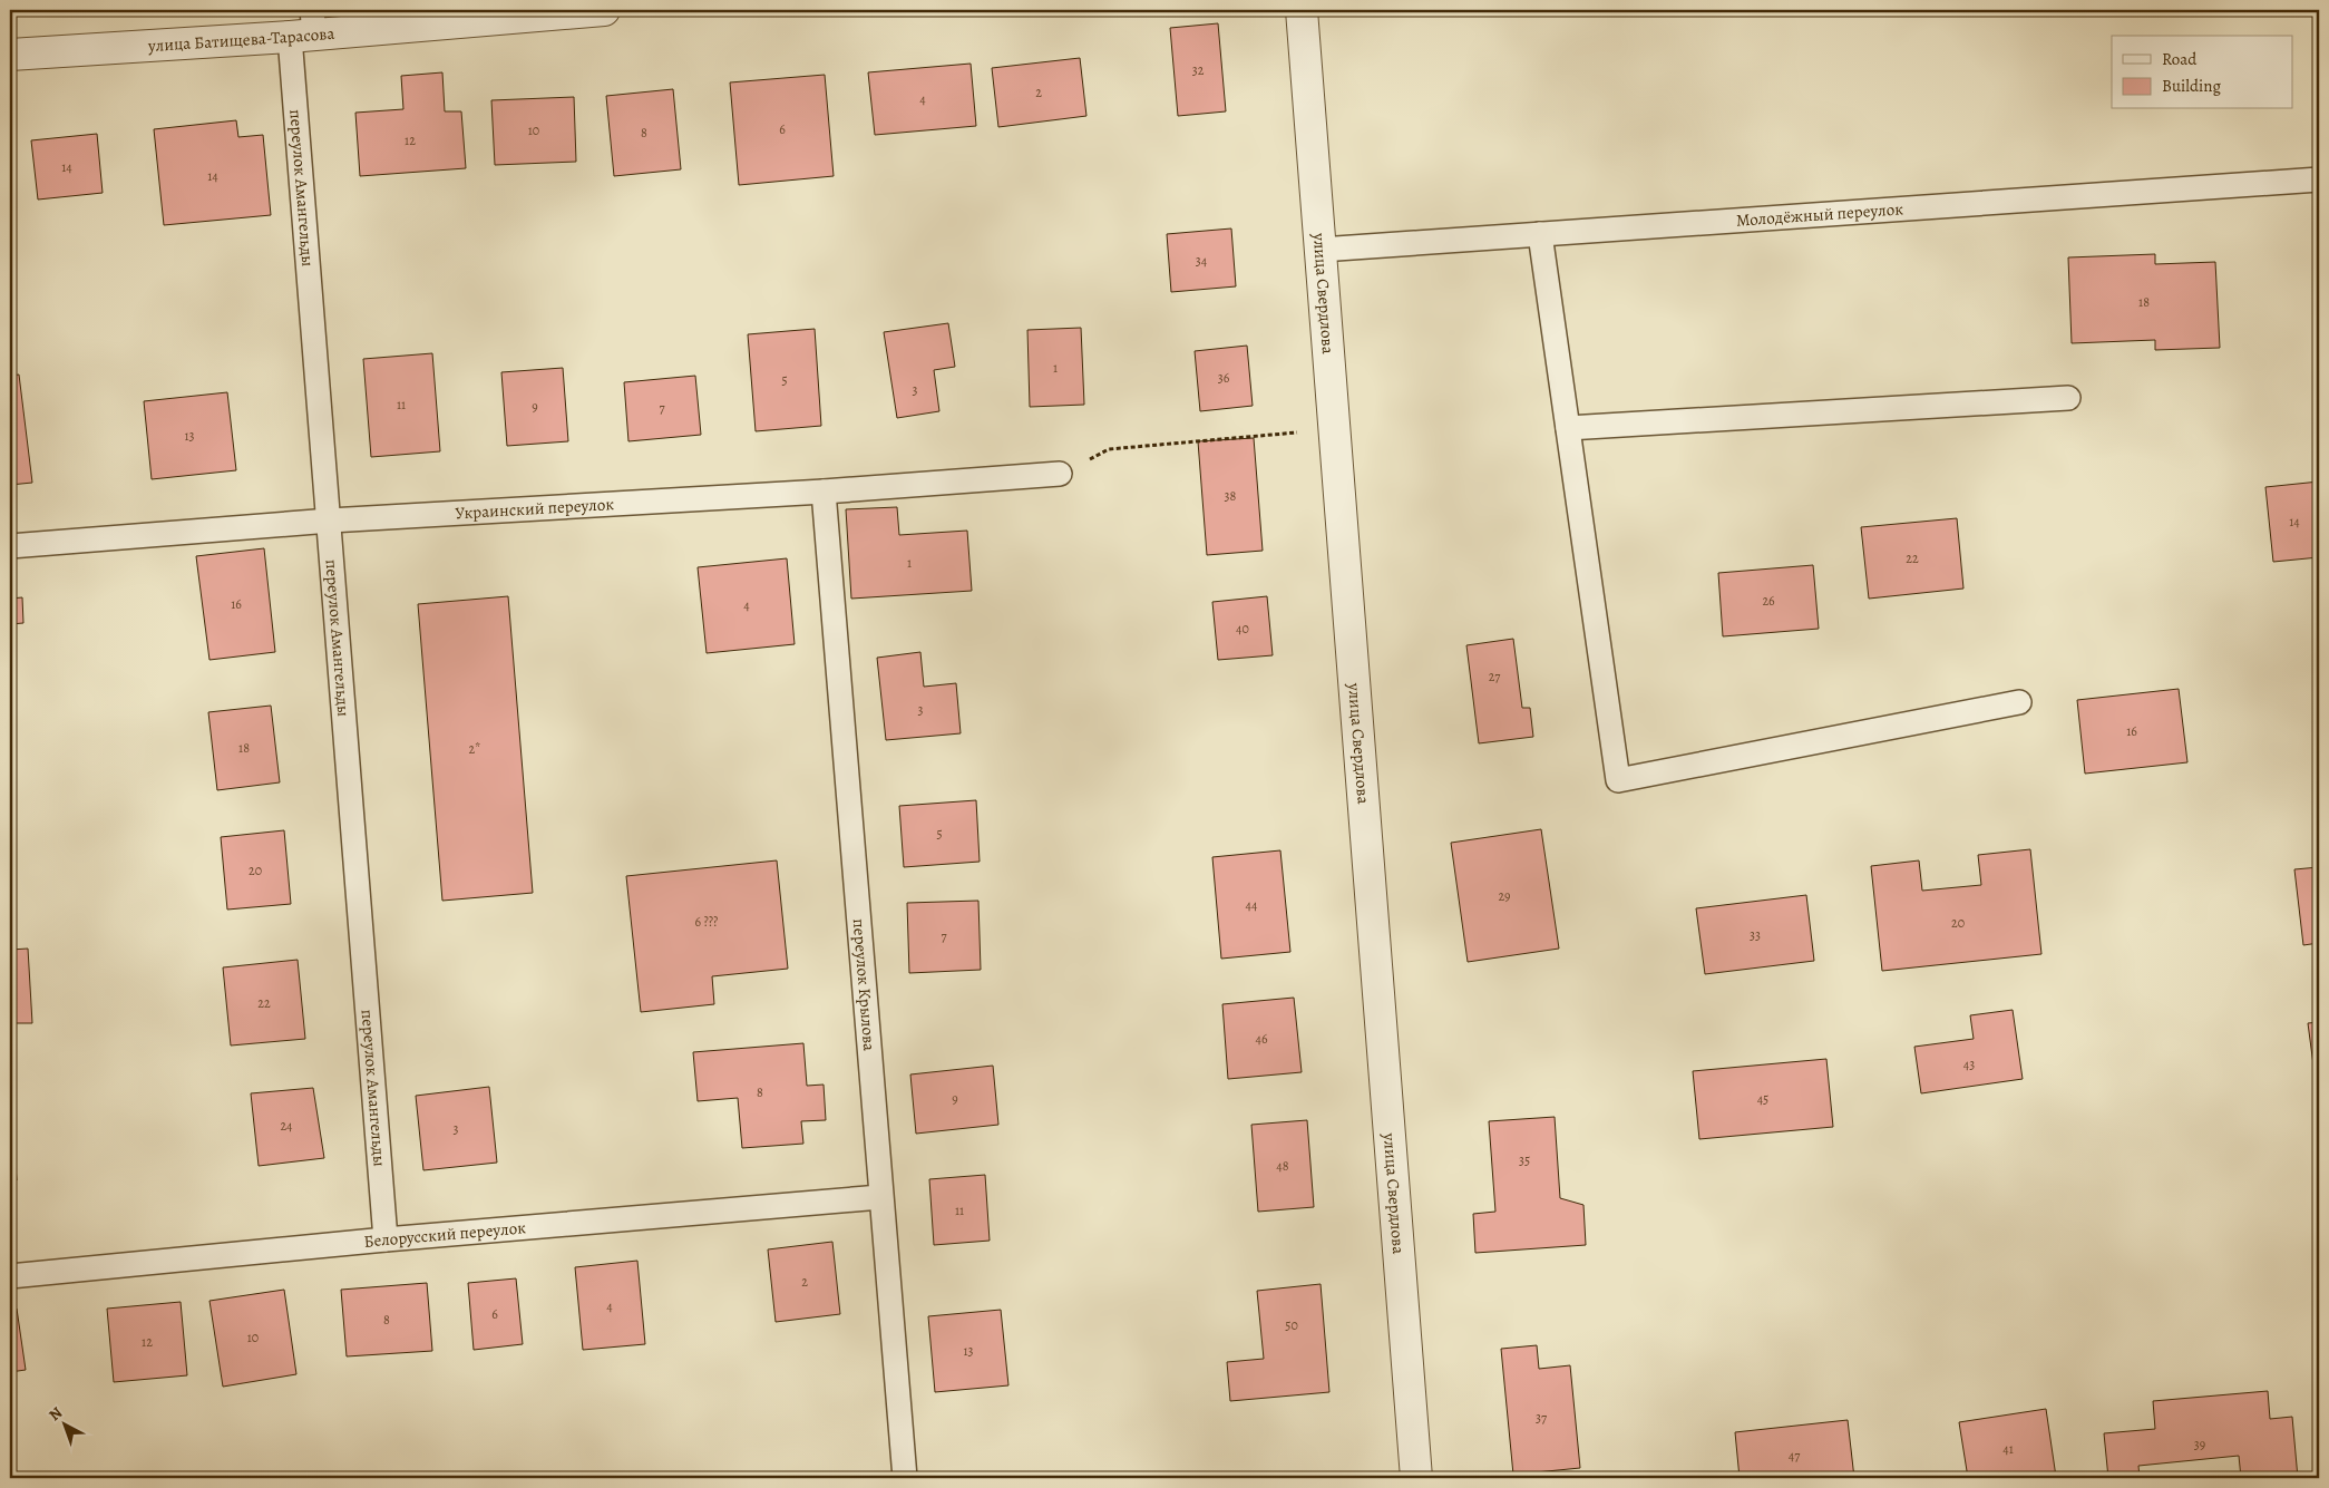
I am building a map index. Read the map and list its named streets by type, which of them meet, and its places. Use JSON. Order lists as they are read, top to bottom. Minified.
{"streets":{"street":["улица Батищева-Тарасова","улица Свердлова"],"lane":["переулок Амангельды","Молодёжный переулок","Украинский переулок","переулок Крылова","Белорусский переулок"]},"crossings":[["улица Батищева-Тарасова","переулок Амангельды"],["переулок Амангельды","Украинский переулок"],["переулок Амангельды","Белорусский переулок"],["Молодёжный переулок","улица Свердлова"],["Украинский переулок","переулок Крылова"],["переулок Крылова","Белорусский переулок"]],"house_numbers":["32","2","4","6","10","8","12","14","14","34","18","1","36","5","3","11","9","7","13","38","14","22","1","26","16","4","40","27","3","16","18","2*","5","20","29","44","6 ???","20","33","7","22","46","43","8","9","45","24","3","35","48","11","2","4","6","8","50","10","12","13","37","39","41","47"],"legend":["Road","Building"],"north":"top left"}
